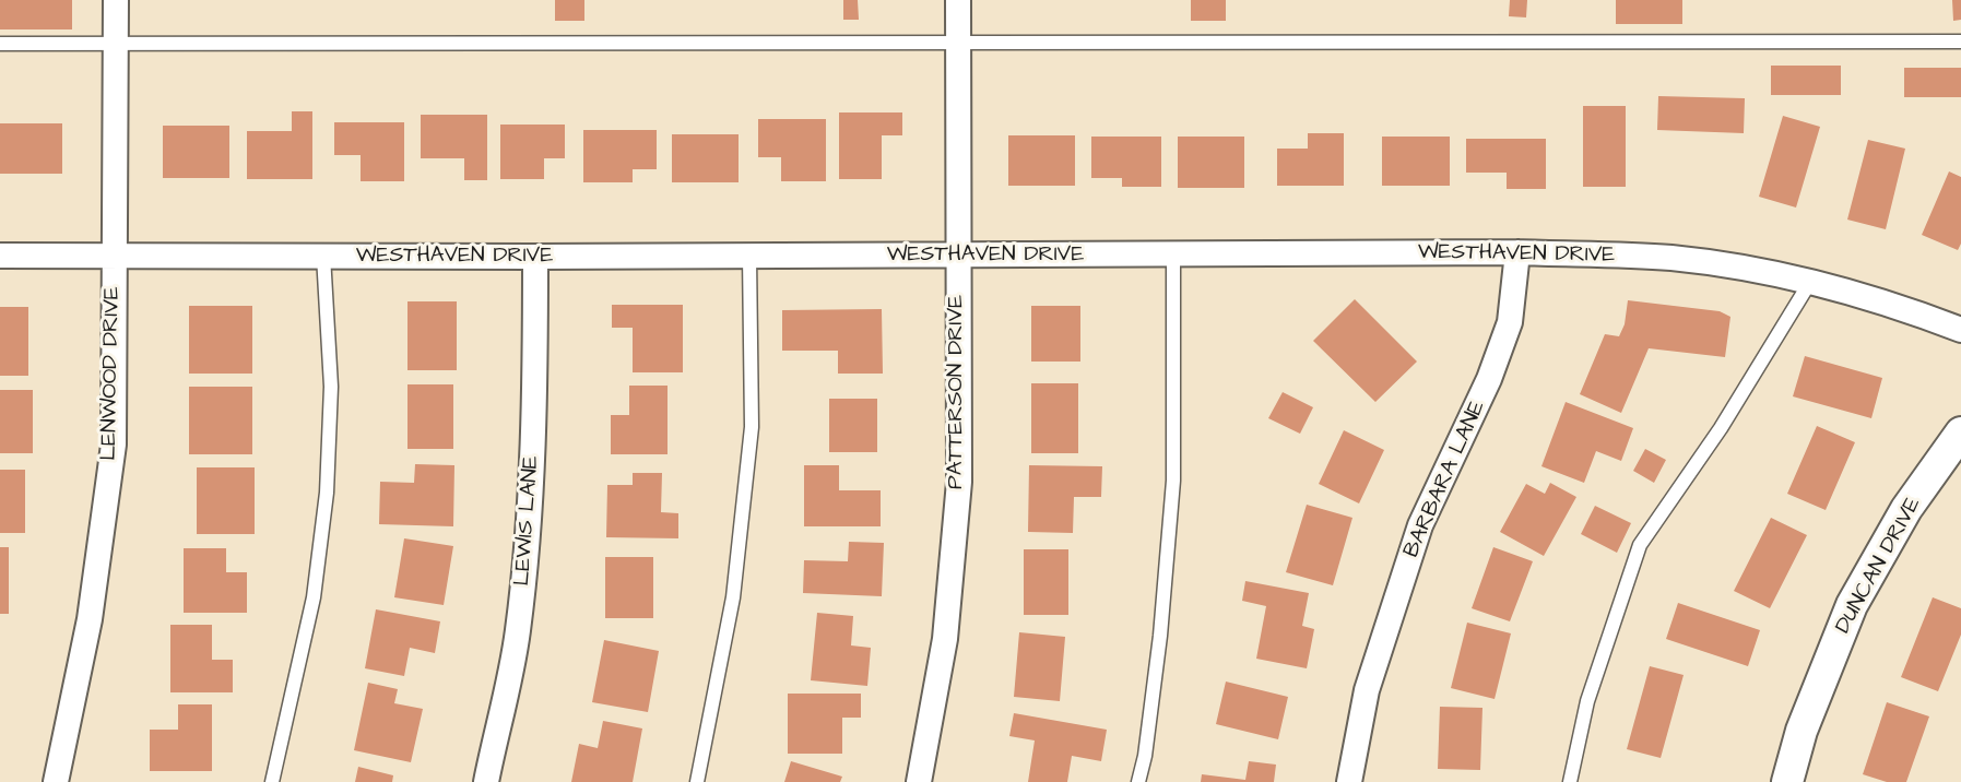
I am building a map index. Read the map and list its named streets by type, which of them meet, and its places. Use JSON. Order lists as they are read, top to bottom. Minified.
{"streets":{"street":["WESTHAVEN DRIVE","LENWOOD DRIVE","PATTERSON DRIVE","BARBARA LANE","LEWIS LANE","DUNCAN DRIVE"]},"crossings":[["WESTHAVEN DRIVE","LENWOOD DRIVE"],["WESTHAVEN DRIVE","PATTERSON DRIVE"],["WESTHAVEN DRIVE","BARBARA LANE"],["WESTHAVEN DRIVE","LEWIS LANE"]]}
